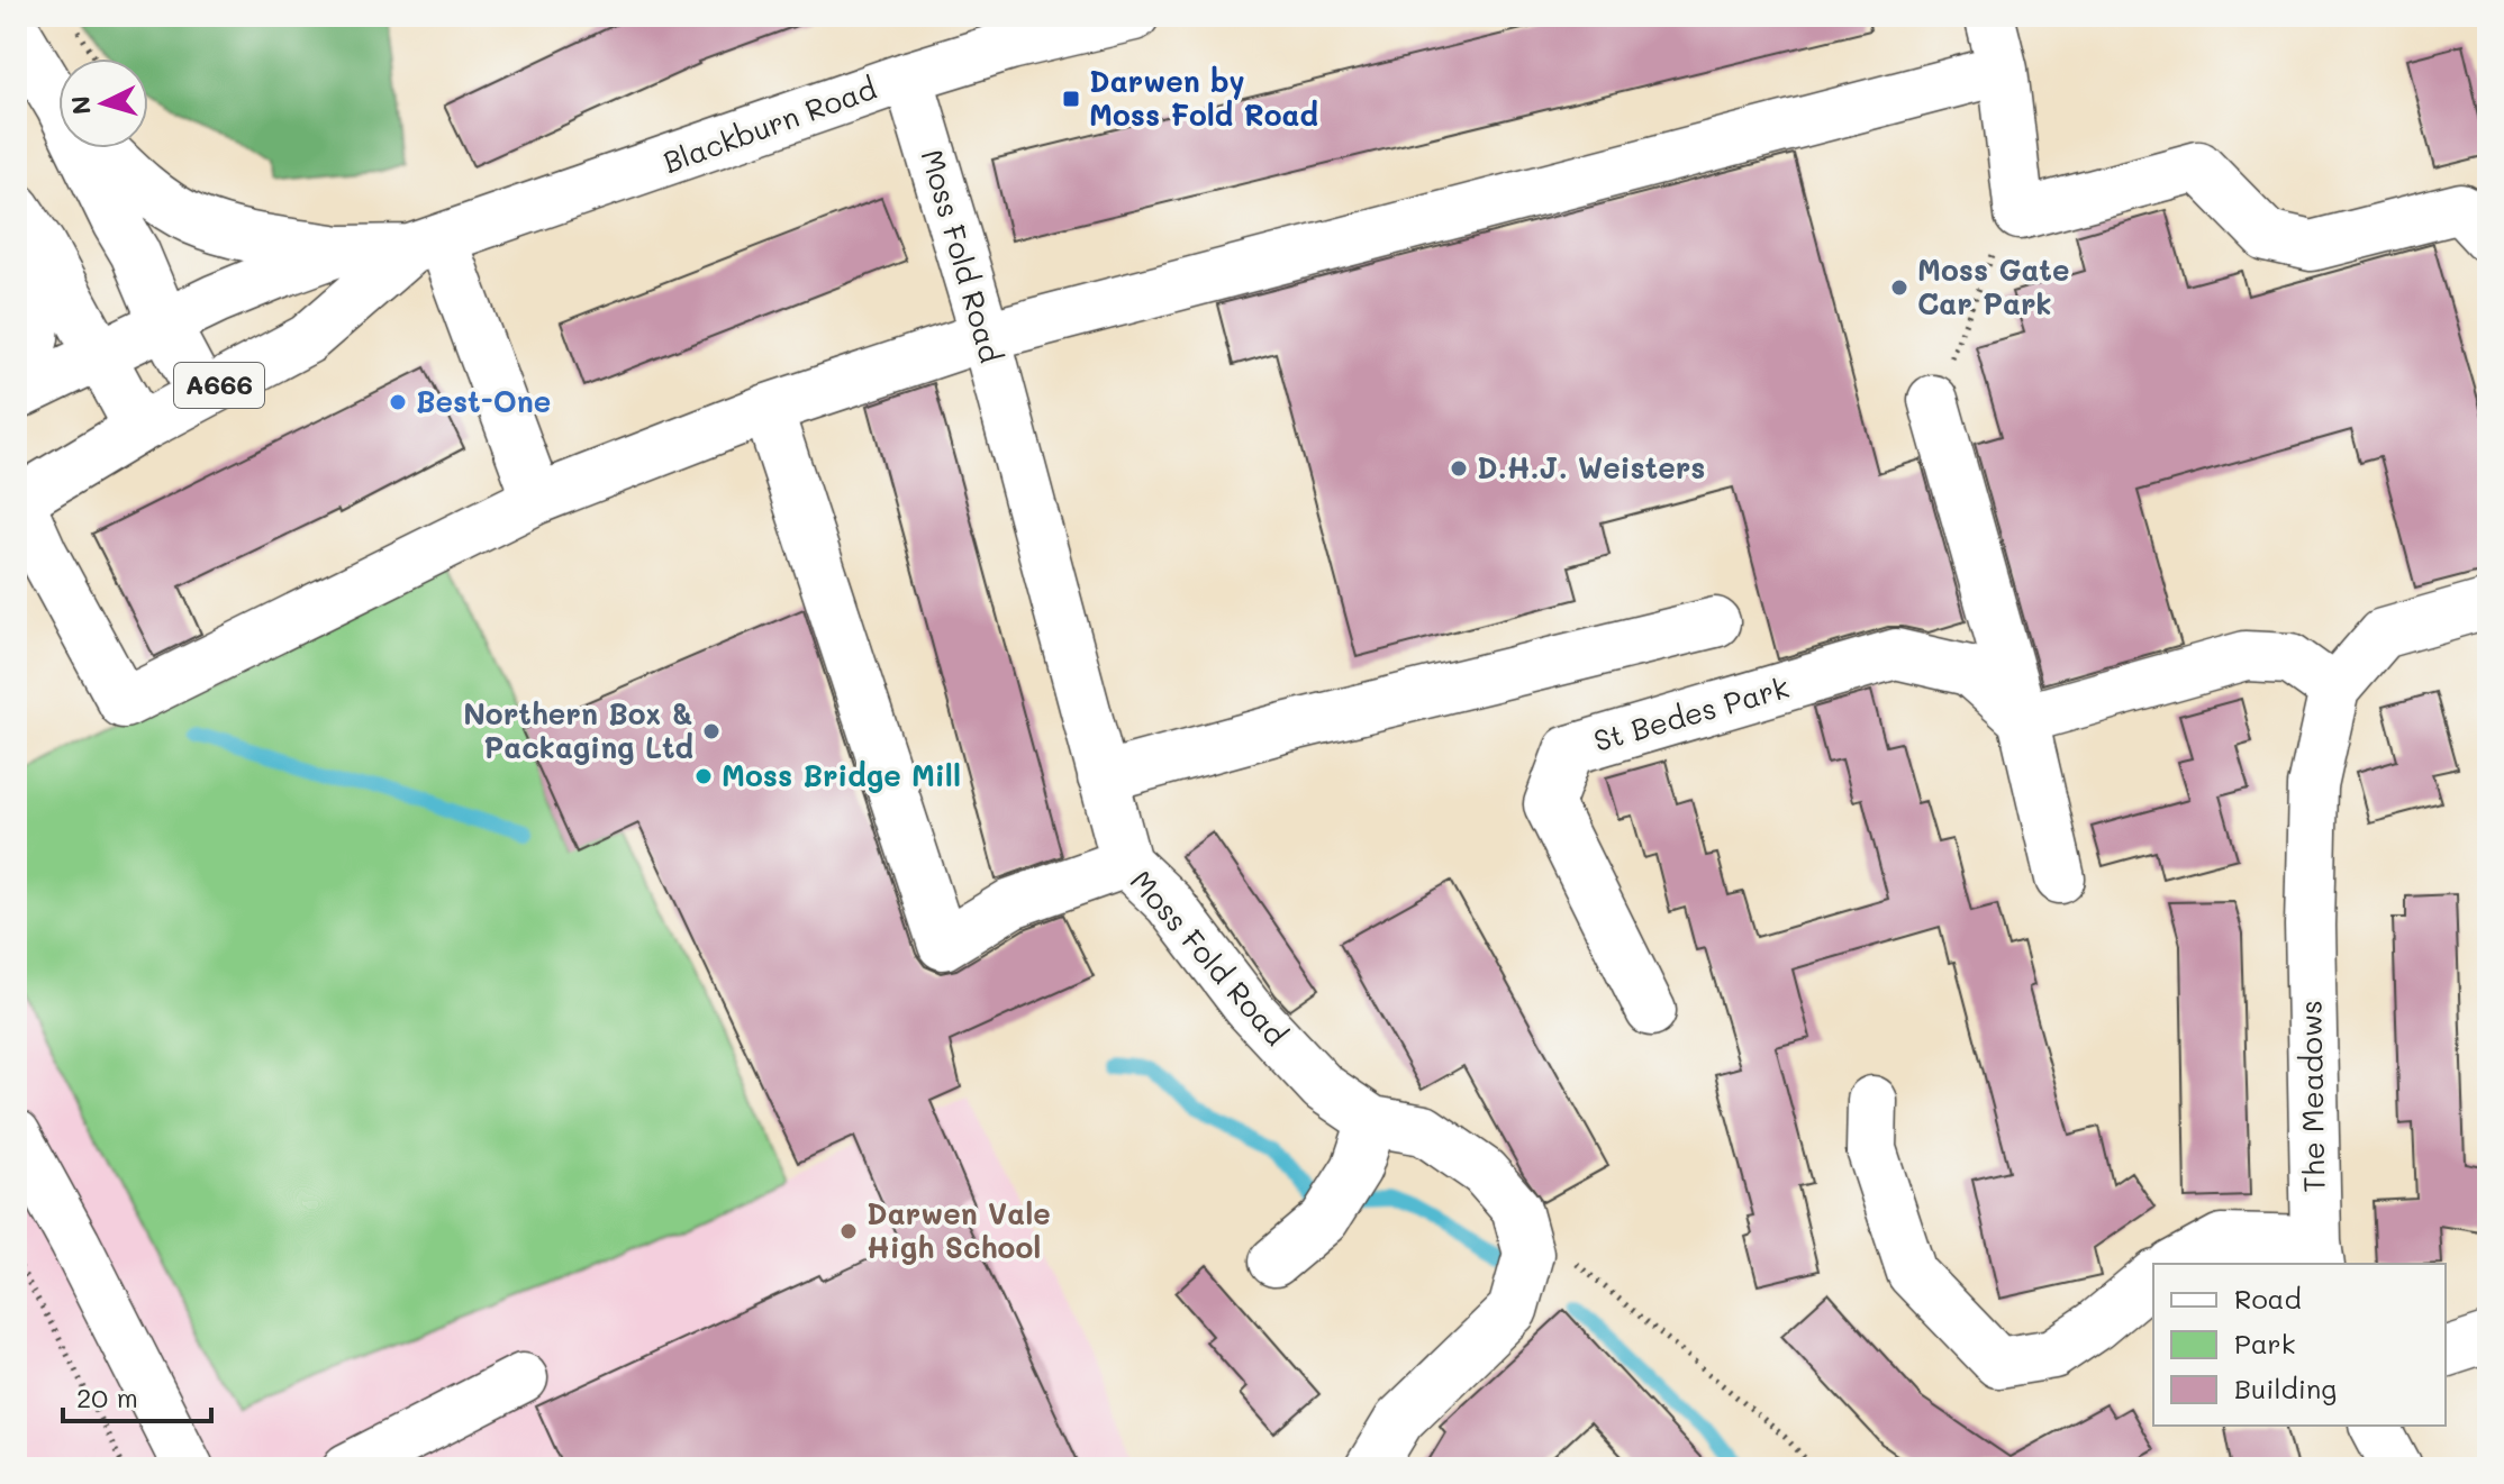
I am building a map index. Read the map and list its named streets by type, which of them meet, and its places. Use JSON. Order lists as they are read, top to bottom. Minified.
{"streets":{"main road":["Blackburn Road","Moss Fold Road","A666","St Bedes Park","The Meadows"]},"crossings":[["Blackburn Road","Moss Fold Road"],["Blackburn Road","A666"]],"places":{"transit":["Darwen by Moss Fold Road"],"other":["Moss Gate Car Park","Best-One","D.H.J. Weisters","Northern Box & Packaging Ltd","Moss Bridge Mill","Darwen Vale High School"]},"legend":["Road","Park","Building"],"scale_bar":"20 m","north":"left"}
